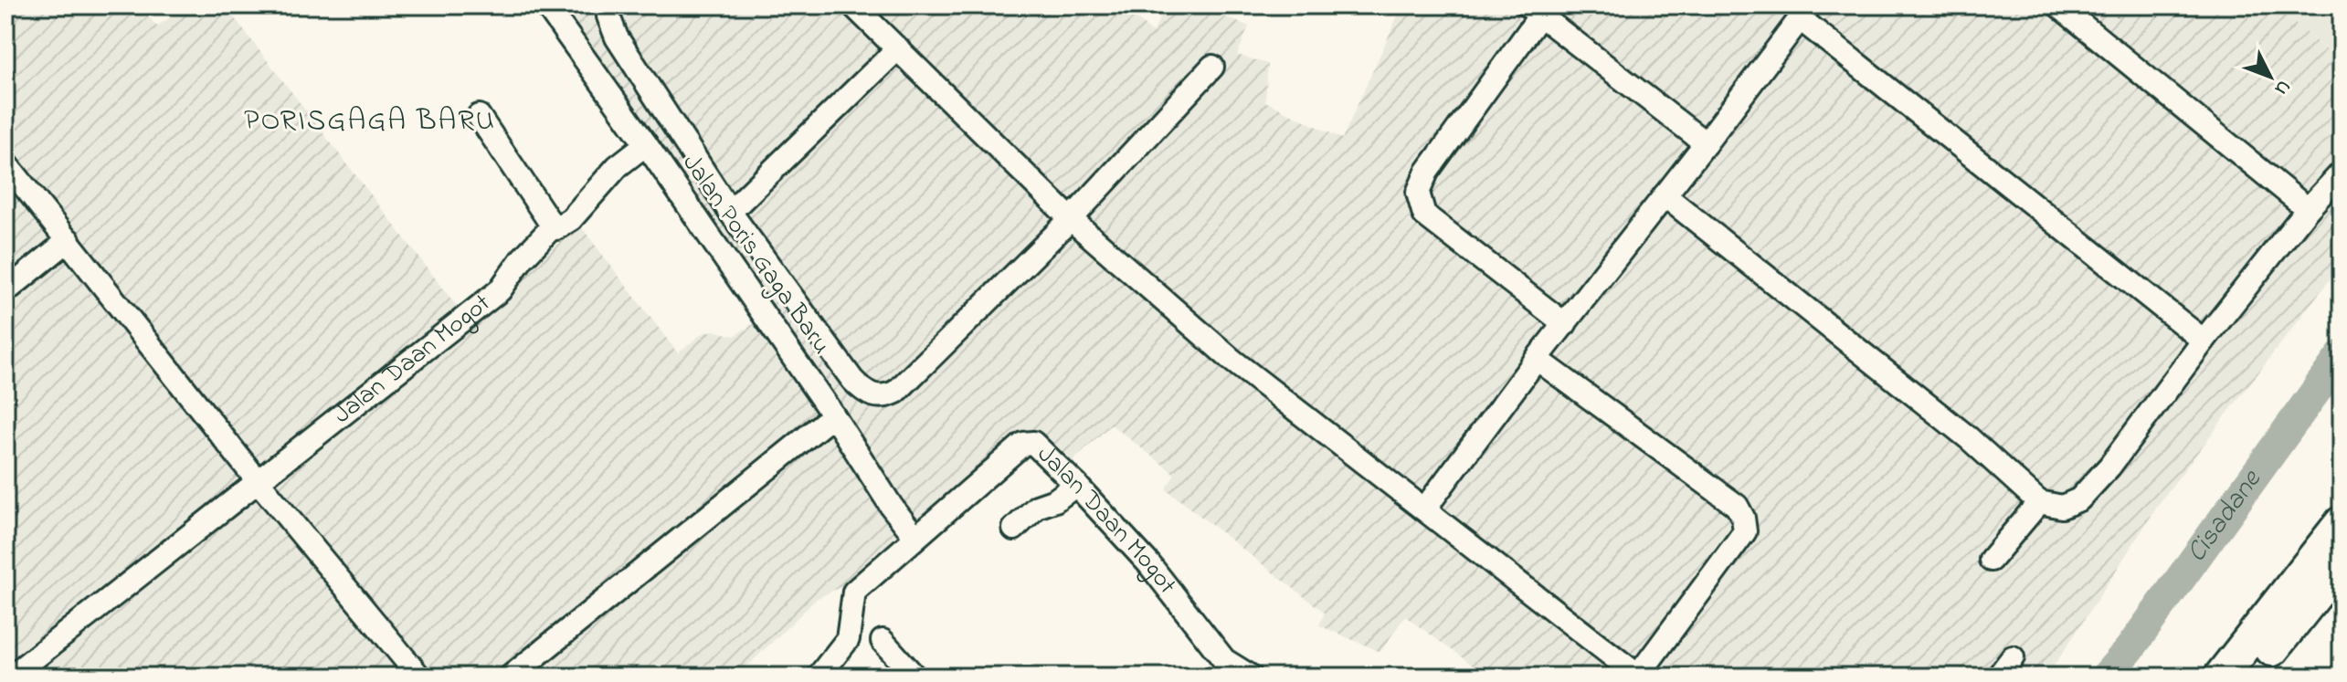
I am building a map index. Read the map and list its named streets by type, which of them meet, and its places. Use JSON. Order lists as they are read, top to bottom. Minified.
{"streets":{"street":["Jalan Poris Gaga Baru","Jalan Daan Mogot"]},"crossings":[["Jalan Poris Gaga Baru","Jalan Daan Mogot"]],"districts":["PORISGAGA BARU"],"water":["Cisadane"],"north":"bottom right"}
